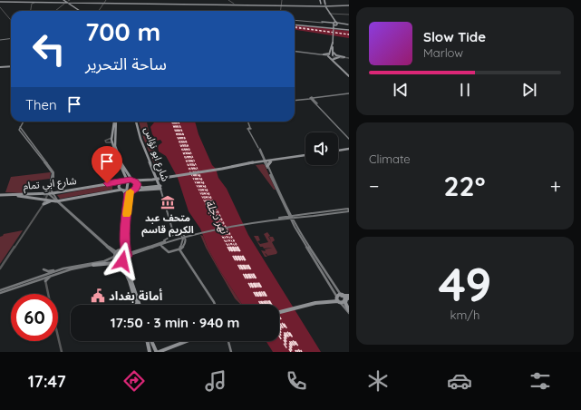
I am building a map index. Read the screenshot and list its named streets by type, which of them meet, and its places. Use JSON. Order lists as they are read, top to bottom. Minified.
{"streets":{"main road":["شارع ابو نؤاس","شارع ابي تمام"]},"water":["نهر دجلة"],"places":{"museum":["متحف عبد الكريم قاسم"],"public building":["أمانة بغداد"]},"page":{"turn":["700 m","ساحة التحرير"],"song":["Slow Tide","Marlow"],"then":"Then","tile":["Climate",["49","km/h"]],"heat":["−","22°","+"],"limit":"60","trip":"17:50 · 3 min · 940 m","tabs":"17:47"}}
